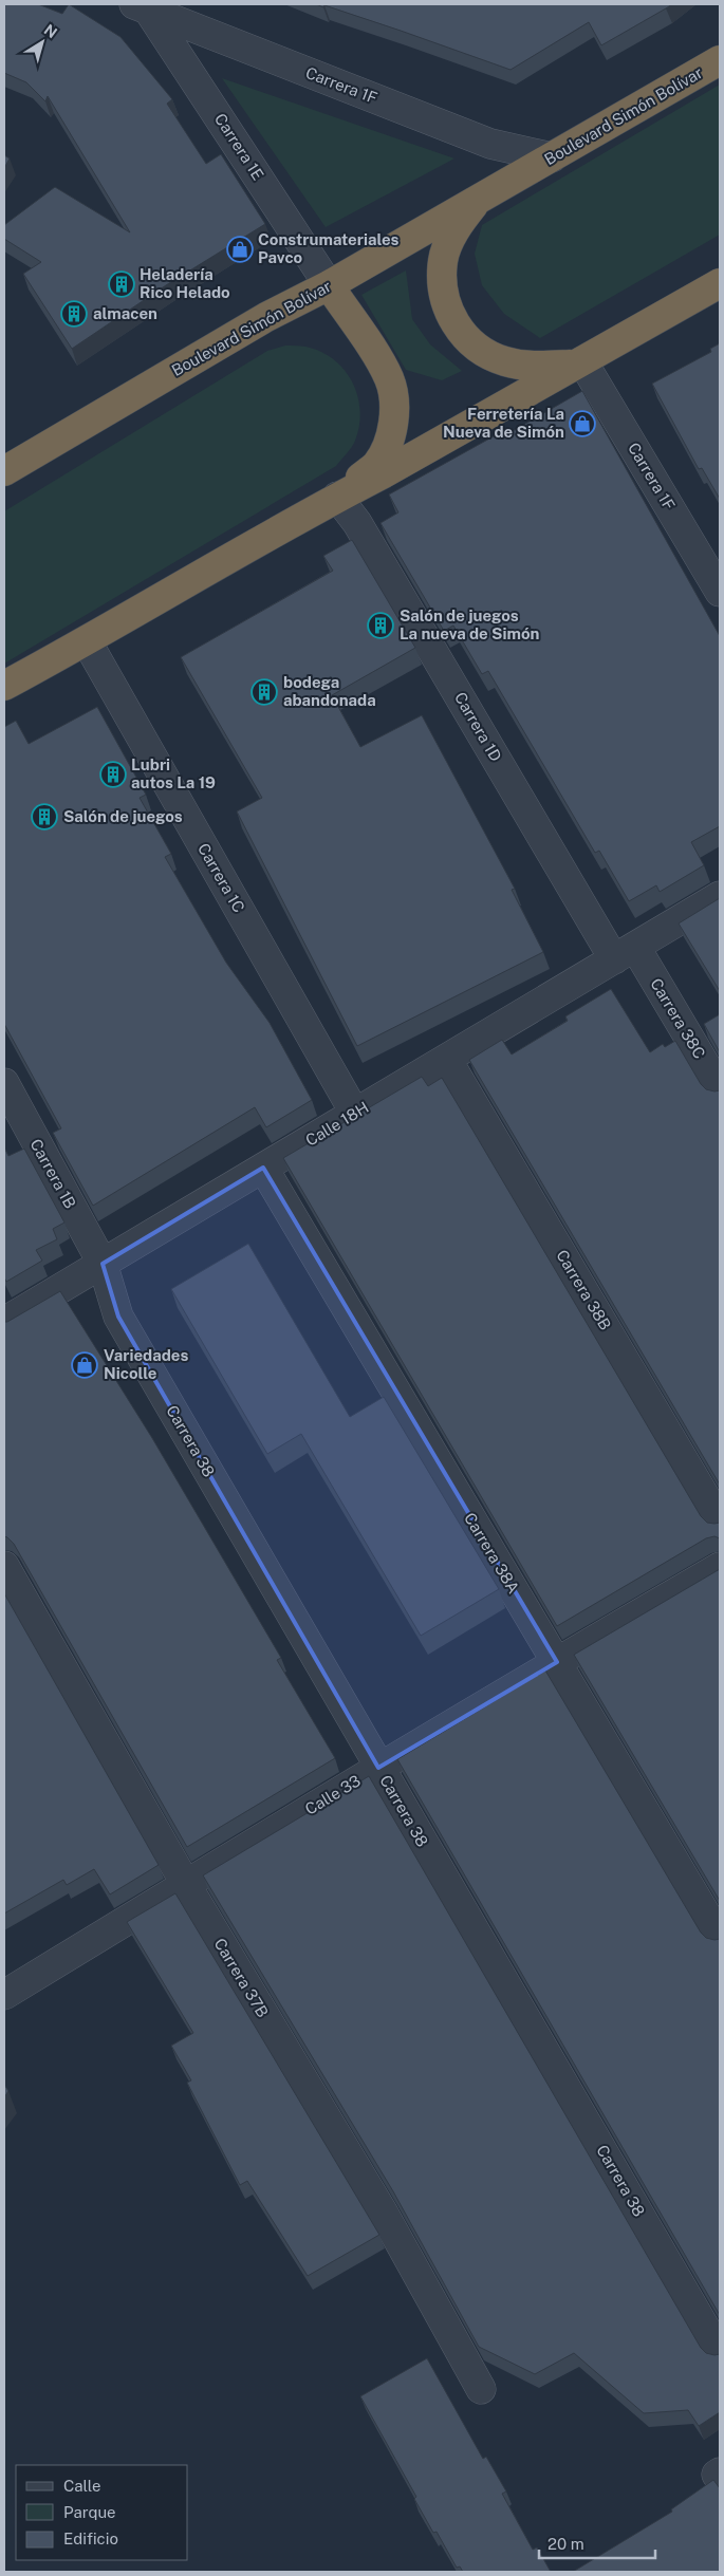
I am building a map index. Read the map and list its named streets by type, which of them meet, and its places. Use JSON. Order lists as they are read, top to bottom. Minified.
{"streets":{"highway":["Boulevard Simón Bolívar"],"street":["Carrera 1F","Carrera 1E","Carrera 1D","Carrera 1C","Carrera 38C","Calle 18H","Carrera 1B","Carrera 38B","Carrera 38","Carrera 38A","Calle 33","Carrera 37B"]},"crossings":[["Carrera 1F","Boulevard Simón Bolívar"],["Carrera 1F","Carrera 1E"],["Boulevard Simón Bolívar","Carrera 1E"],["Carrera 1D","Carrera 38C"],["Carrera 1D","Calle 18H"],["Carrera 1C","Calle 18H"],["Carrera 38C","Calle 18H"],["Calle 18H","Carrera 1B"],["Calle 18H","Carrera 38B"],["Calle 18H","Carrera 38"],["Calle 18H","Carrera 38A"],["Carrera 1B","Carrera 38"],["Carrera 38","Calle 33"],["Carrera 38A","Calle 33"],["Calle 33","Carrera 37B"]],"places":{"shop":["Construmateriales Pavco","Ferretería La Nueva de Simón","Variedades Nicolle"],"building":["Heladería Rico Helado","almacen","Salón de juegos La nueva de Simón","bodega abandonada","Lubri autos La 19","Salón de juegos"]},"legend":["Calle","Parque","Edificio"],"scale_bar":"20 m","north":"top right"}
